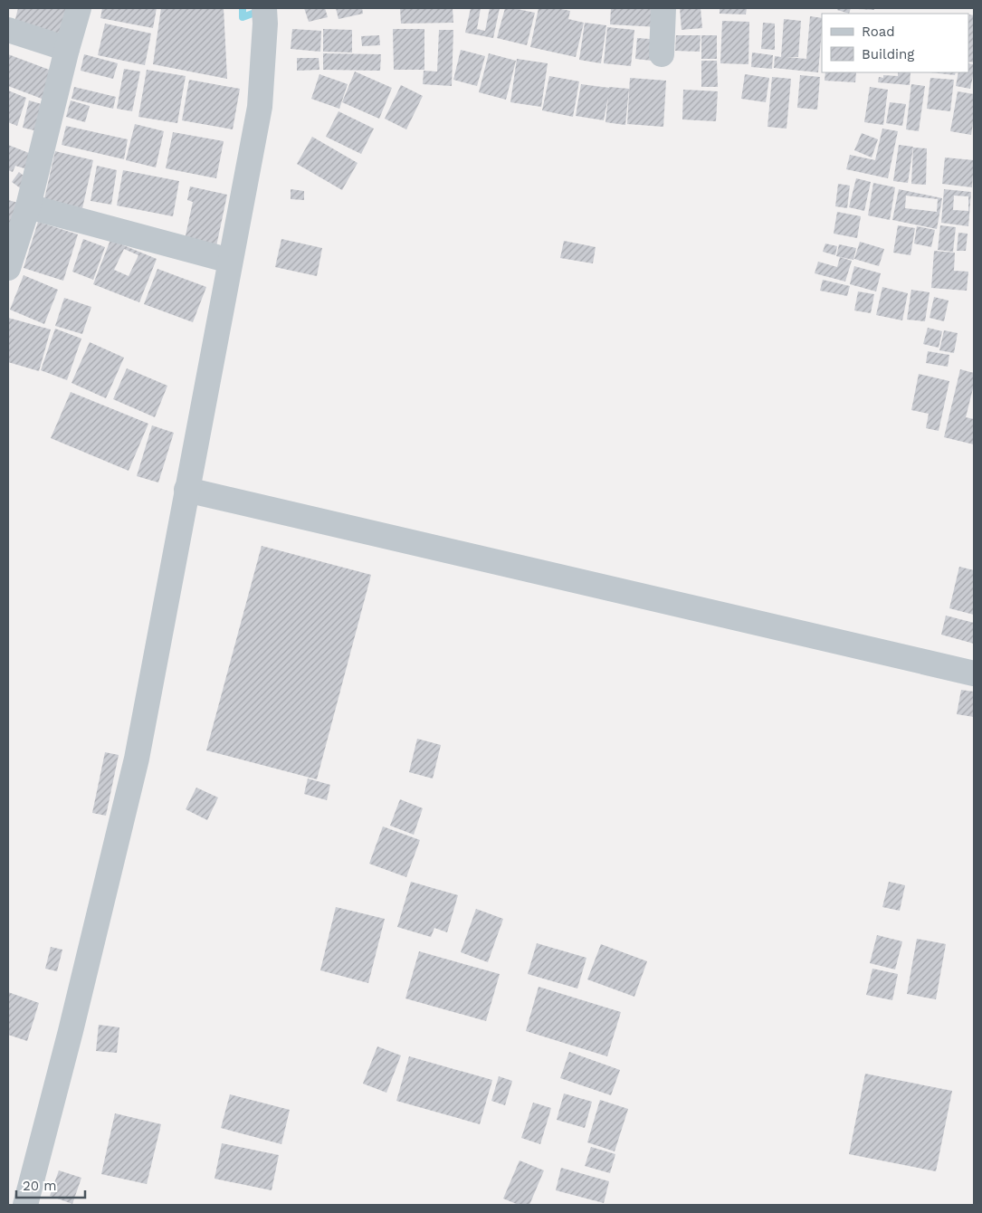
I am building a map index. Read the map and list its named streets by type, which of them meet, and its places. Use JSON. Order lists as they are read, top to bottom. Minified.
{"legend":["Road","Building"],"scale_bar":"20 m"}
